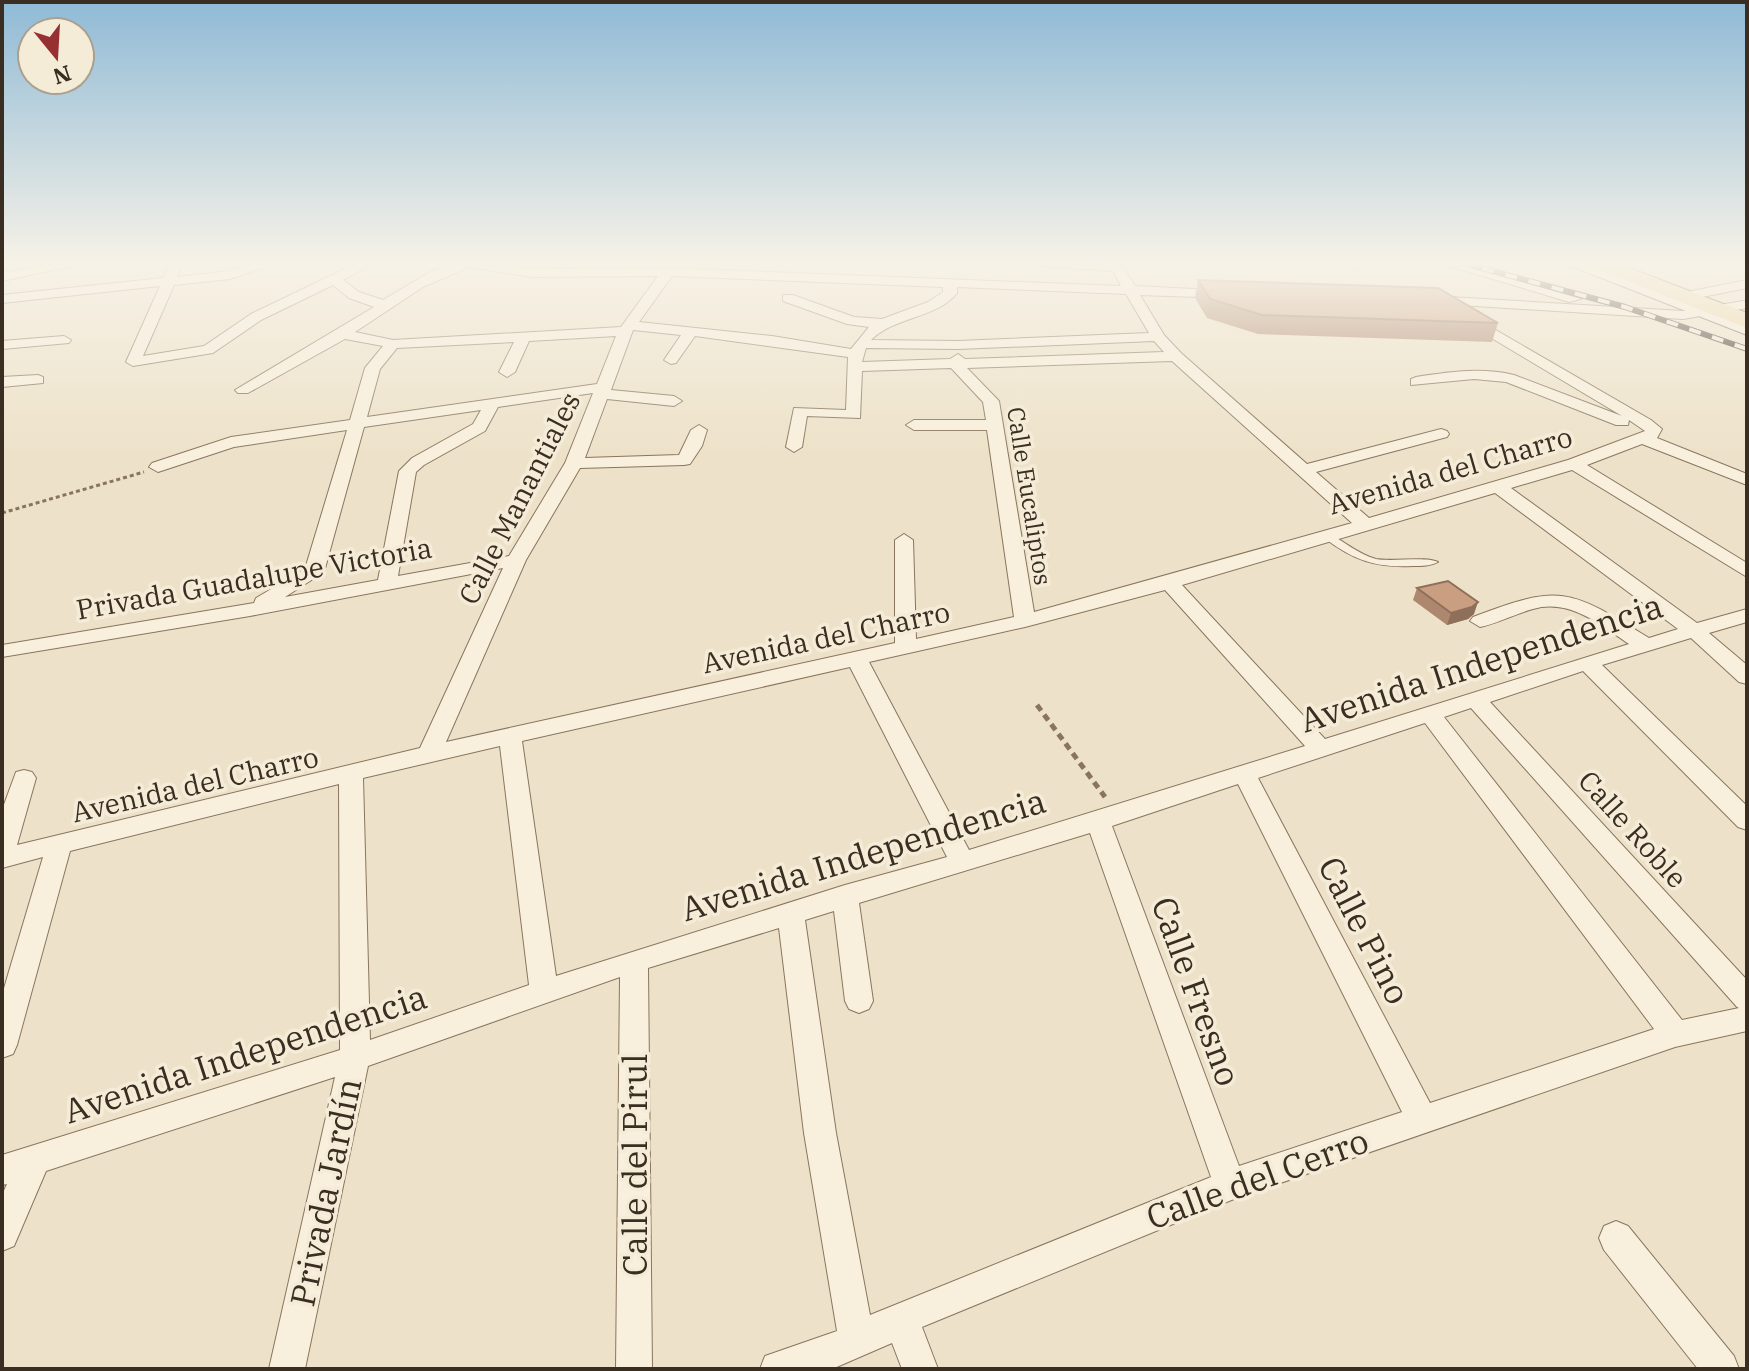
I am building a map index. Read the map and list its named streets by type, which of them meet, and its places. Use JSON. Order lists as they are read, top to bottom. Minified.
{"streets":{"street":["Avenida del Charro","Calle Eucaliptos","Calle Manantiales","Privada Guadalupe Victoria","Avenida Independencia","Calle Roble","Calle Pino","Calle Fresno","Calle del Pirul","Calle del Cerro","Privada Jardín"]},"crossings":[["Avenida del Charro","Calle Eucaliptos"],["Avenida del Charro","Calle Manantiales"],["Avenida del Charro","Privada Jardín"],["Calle Manantiales","Privada Guadalupe Victoria"],["Avenida Independencia","Calle Roble"],["Avenida Independencia","Calle Pino"],["Avenida Independencia","Calle Fresno"],["Avenida Independencia","Calle del Pirul"],["Avenida Independencia","Privada Jardín"],["Calle Pino","Calle del Cerro"],["Calle Fresno","Calle del Cerro"]],"north":"bottom"}
